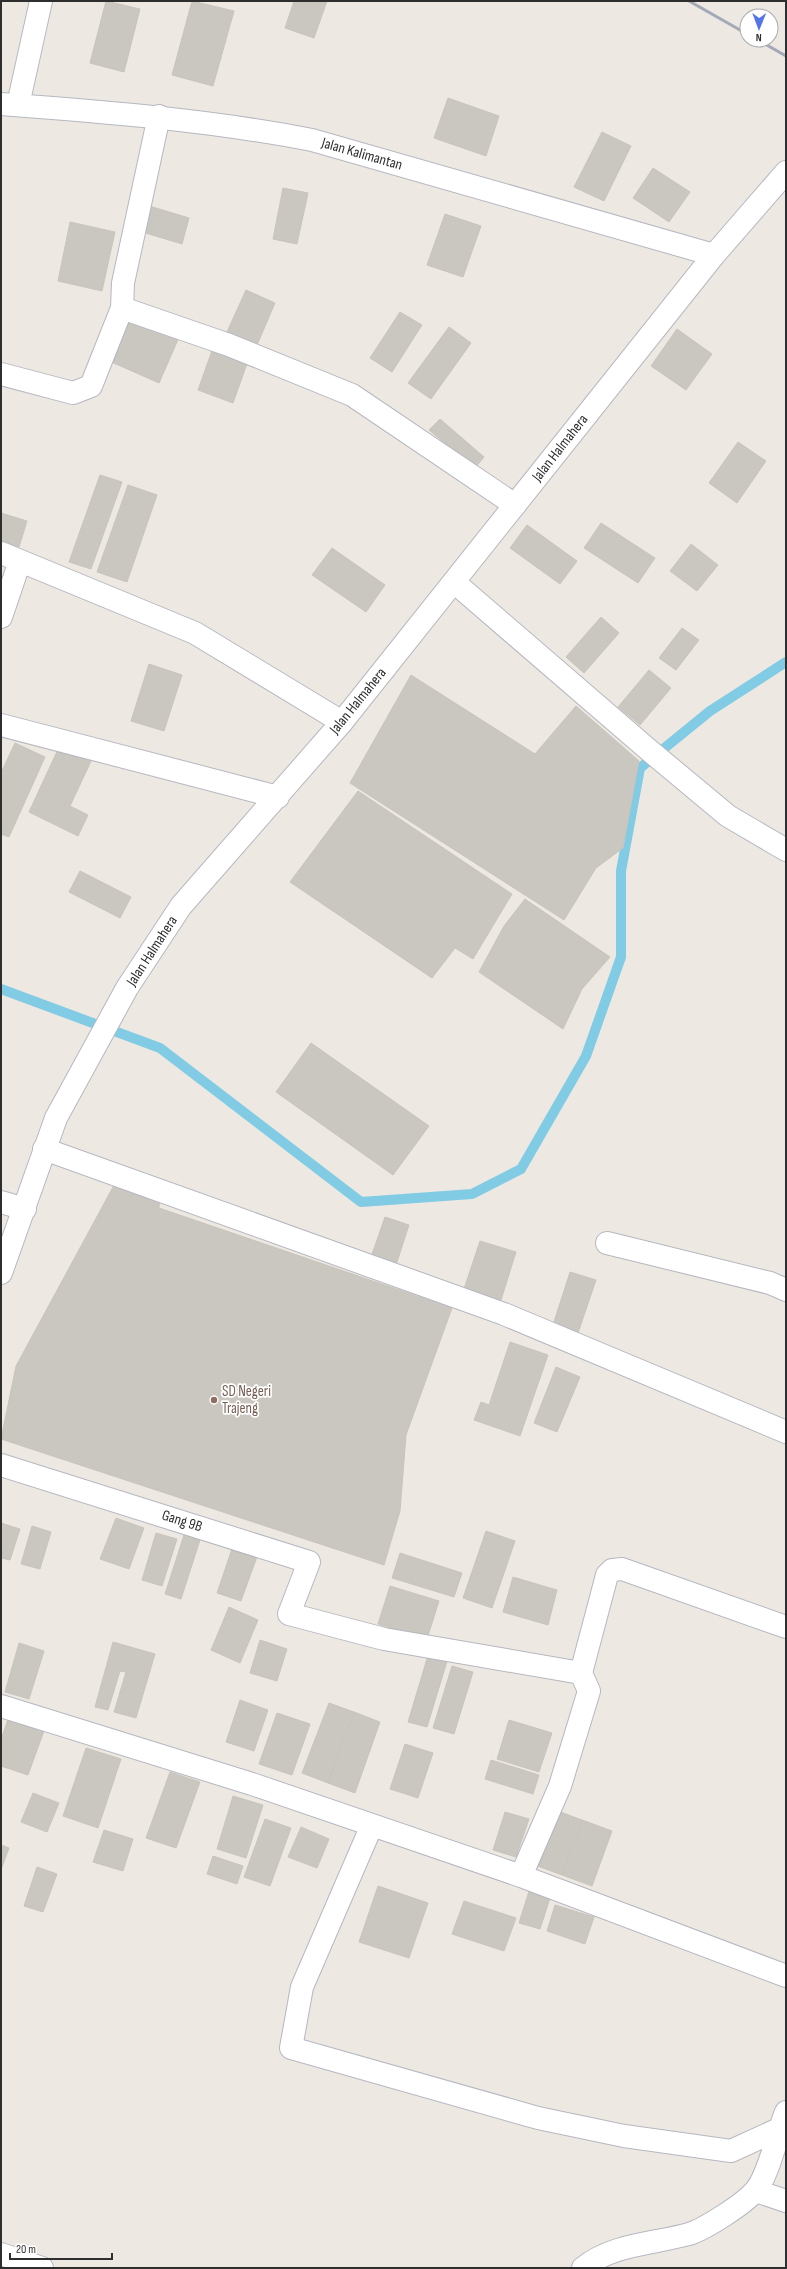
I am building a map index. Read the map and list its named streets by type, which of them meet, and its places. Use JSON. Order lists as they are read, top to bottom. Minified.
{"streets":{"street":["Jalan Kalimantan","Jalan Halmahera","Gang 9B"]},"crossings":[["Jalan Kalimantan","Jalan Halmahera"]],"places":["SD Negeri Trajeng"],"scale_bar":"20 m","north":"bottom"}
